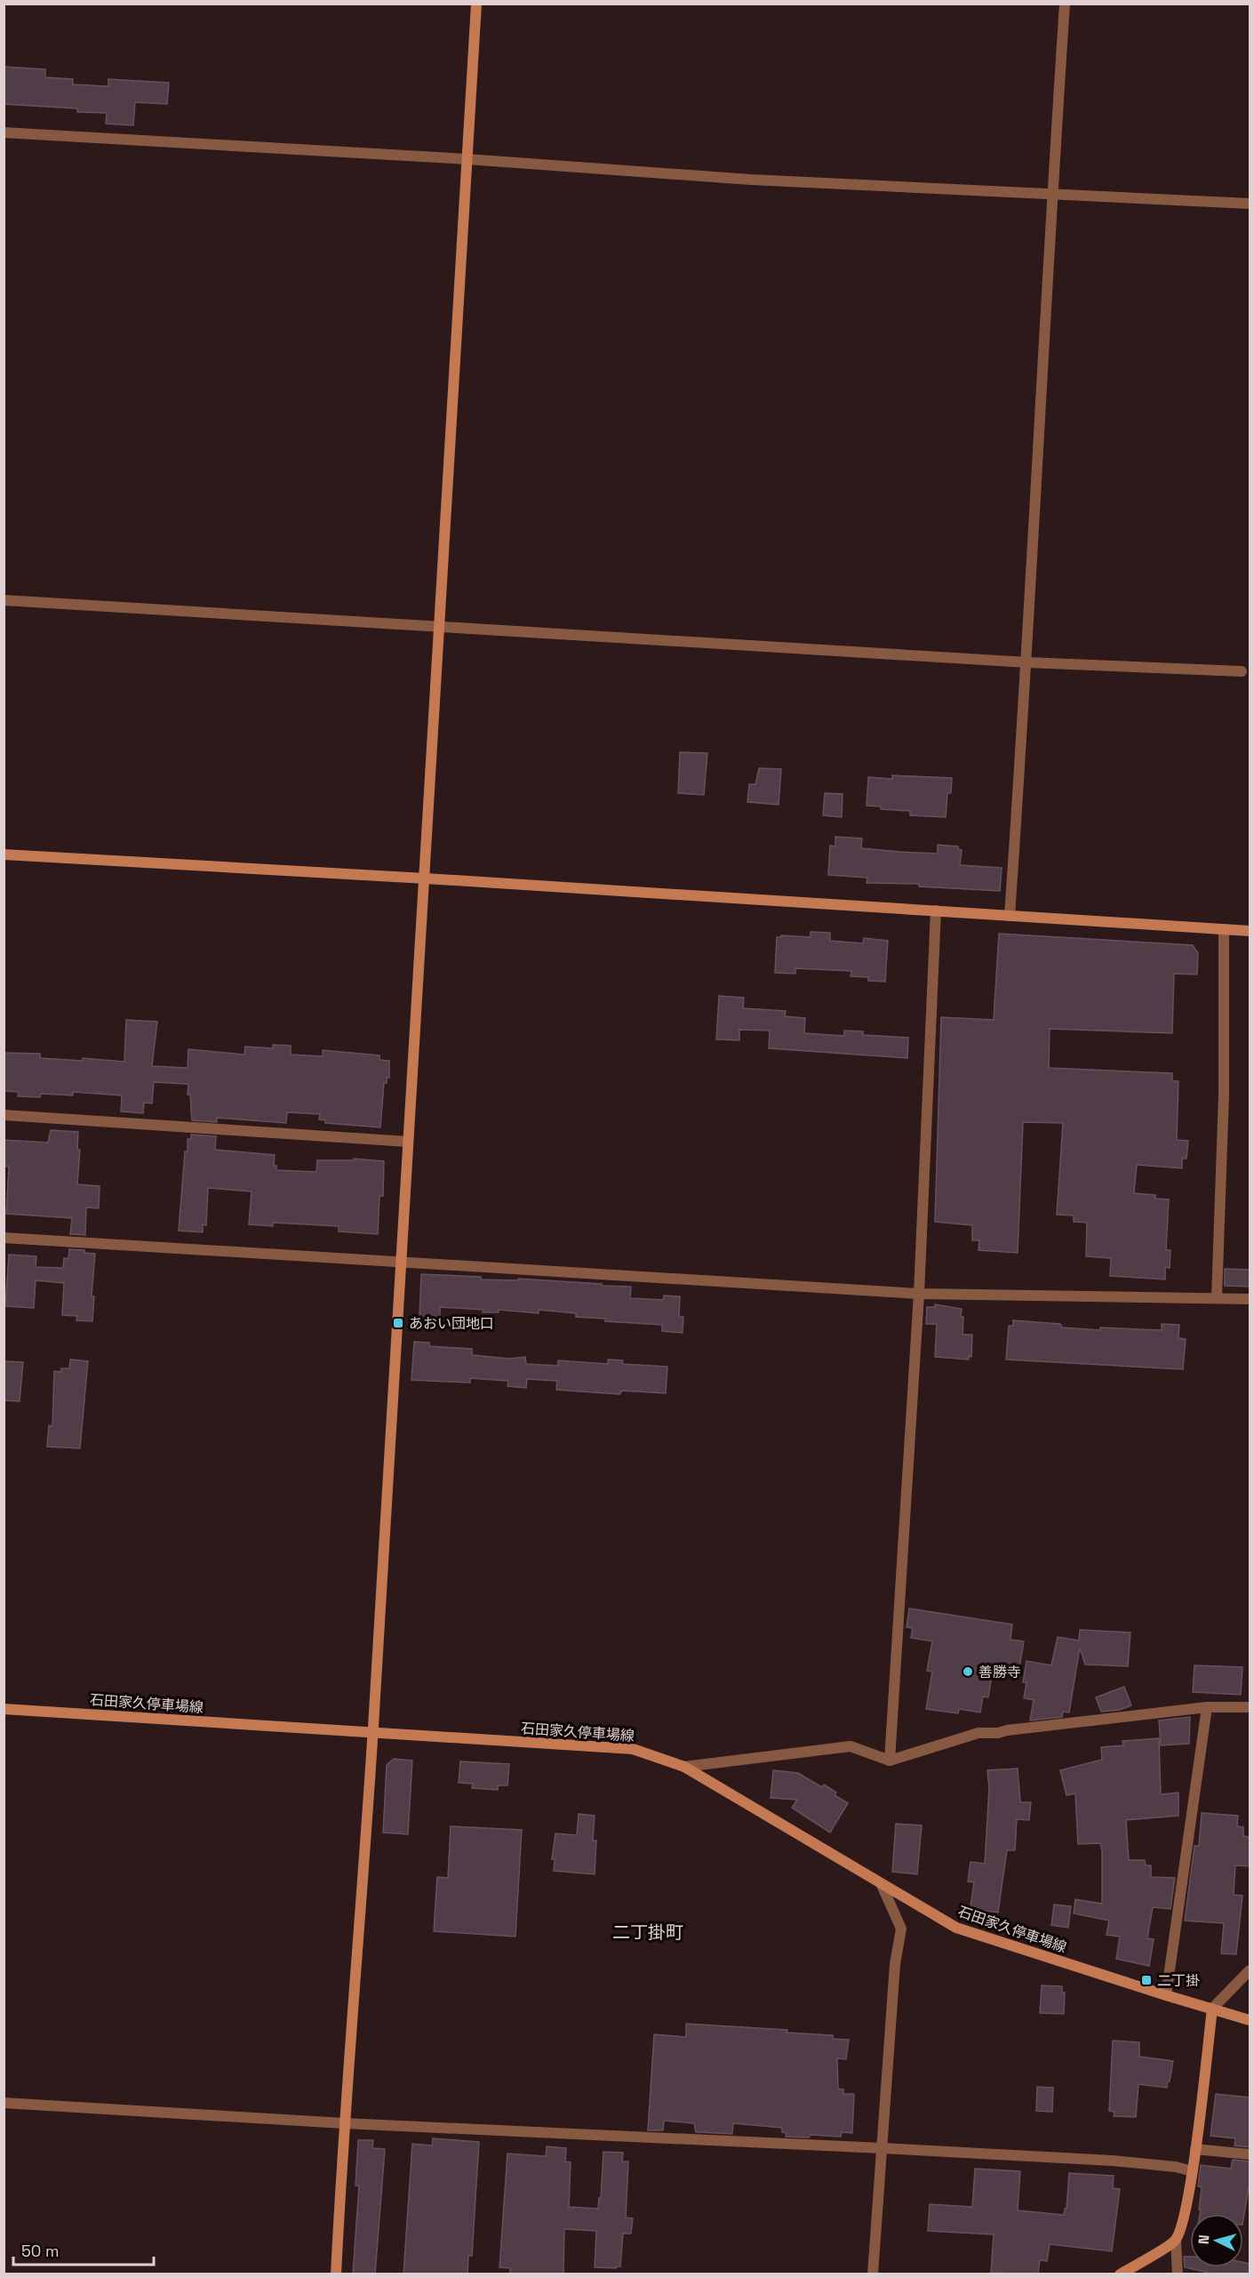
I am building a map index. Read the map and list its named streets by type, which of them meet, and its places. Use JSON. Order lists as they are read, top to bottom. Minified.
{"streets":{"street":["石田家久停車場線"]},"districts":["二丁掛町"],"places":{"transit":["あおい団地口","二丁掛"],"other":["善勝寺"]},"scale_bar":"50 m","north":"left"}
